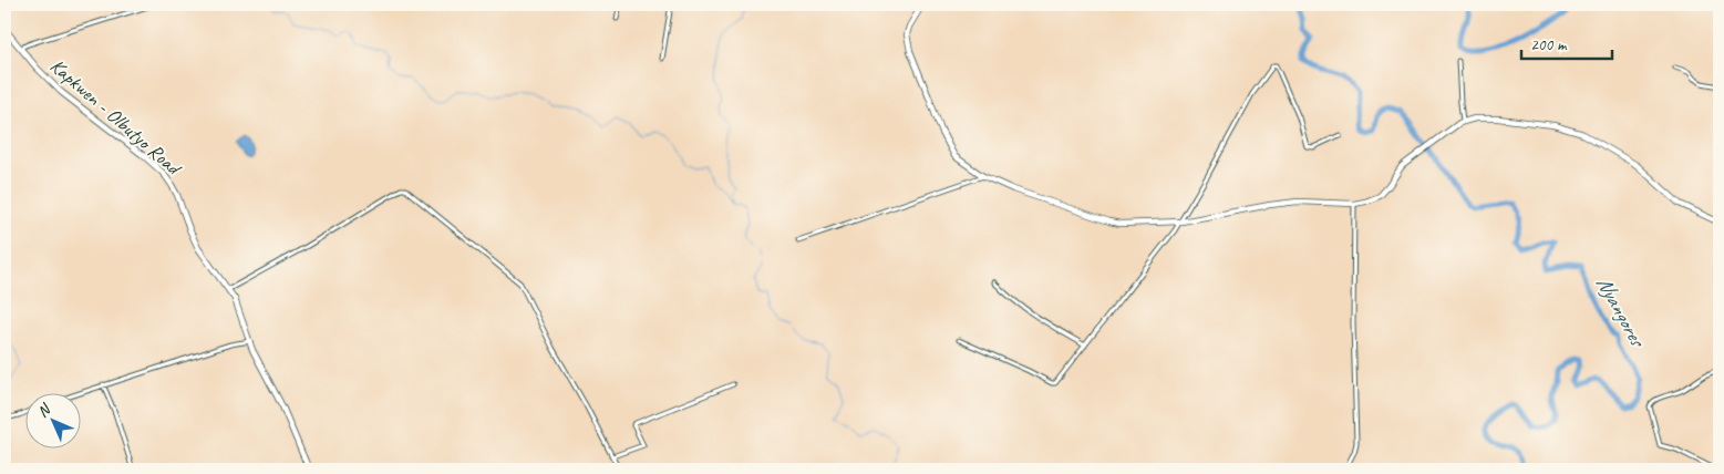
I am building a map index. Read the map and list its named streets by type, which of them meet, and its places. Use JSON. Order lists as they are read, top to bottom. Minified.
{"streets":{"street":["Kapkwen - Olbutyo Road"]},"water":["Nyangores"],"scale_bar":"200 m","north":"top left"}
